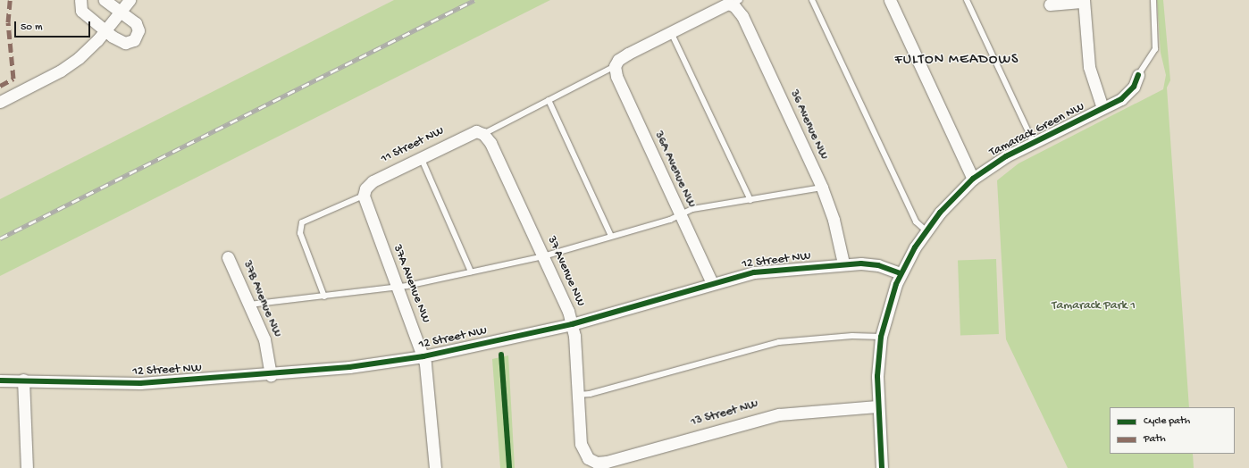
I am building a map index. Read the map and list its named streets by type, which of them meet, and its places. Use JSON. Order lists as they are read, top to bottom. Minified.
{"streets":{"street":["36 Avenue NW","Tamarack Green NW","11 Street NW","36A Avenue NW","12 Street NW","37 Avenue NW","37A Avenue NW","37B Avenue NW","13 Street NW"]},"crossings":[["36 Avenue NW","12 Street NW"],["Tamarack Green NW","12 Street NW"],["Tamarack Green NW","13 Street NW"],["11 Street NW","37 Avenue NW"],["11 Street NW","37A Avenue NW"],["36A Avenue NW","12 Street NW"],["12 Street NW","37 Avenue NW"],["12 Street NW","37A Avenue NW"],["12 Street NW","37B Avenue NW"],["37 Avenue NW","13 Street NW"]],"districts":["FULTON MEADOWS"],"parks":["Tamarack Park 1"],"legend":["Cycle path","Path"],"scale_bar":"50 m"}
